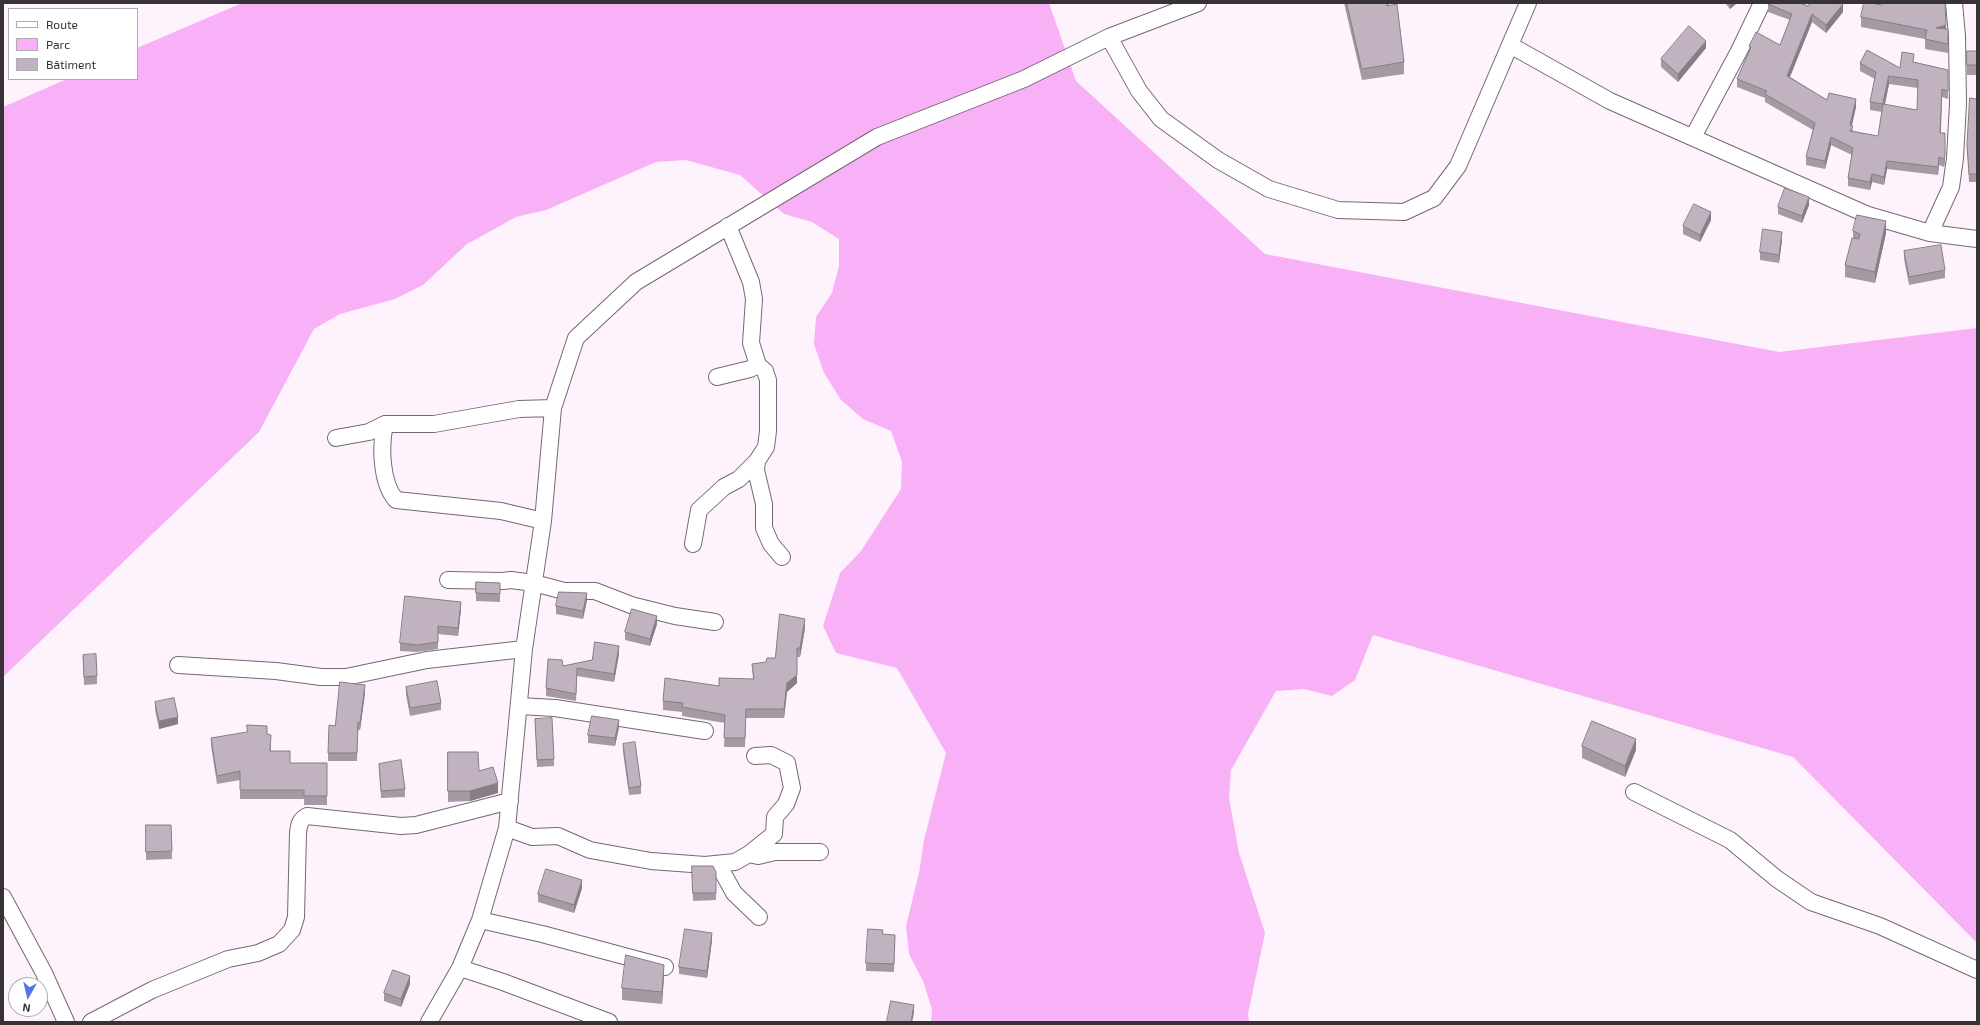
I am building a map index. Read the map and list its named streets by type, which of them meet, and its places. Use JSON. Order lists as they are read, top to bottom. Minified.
{"legend":["Route","Parc","Bâtiment"],"north":"bottom"}
